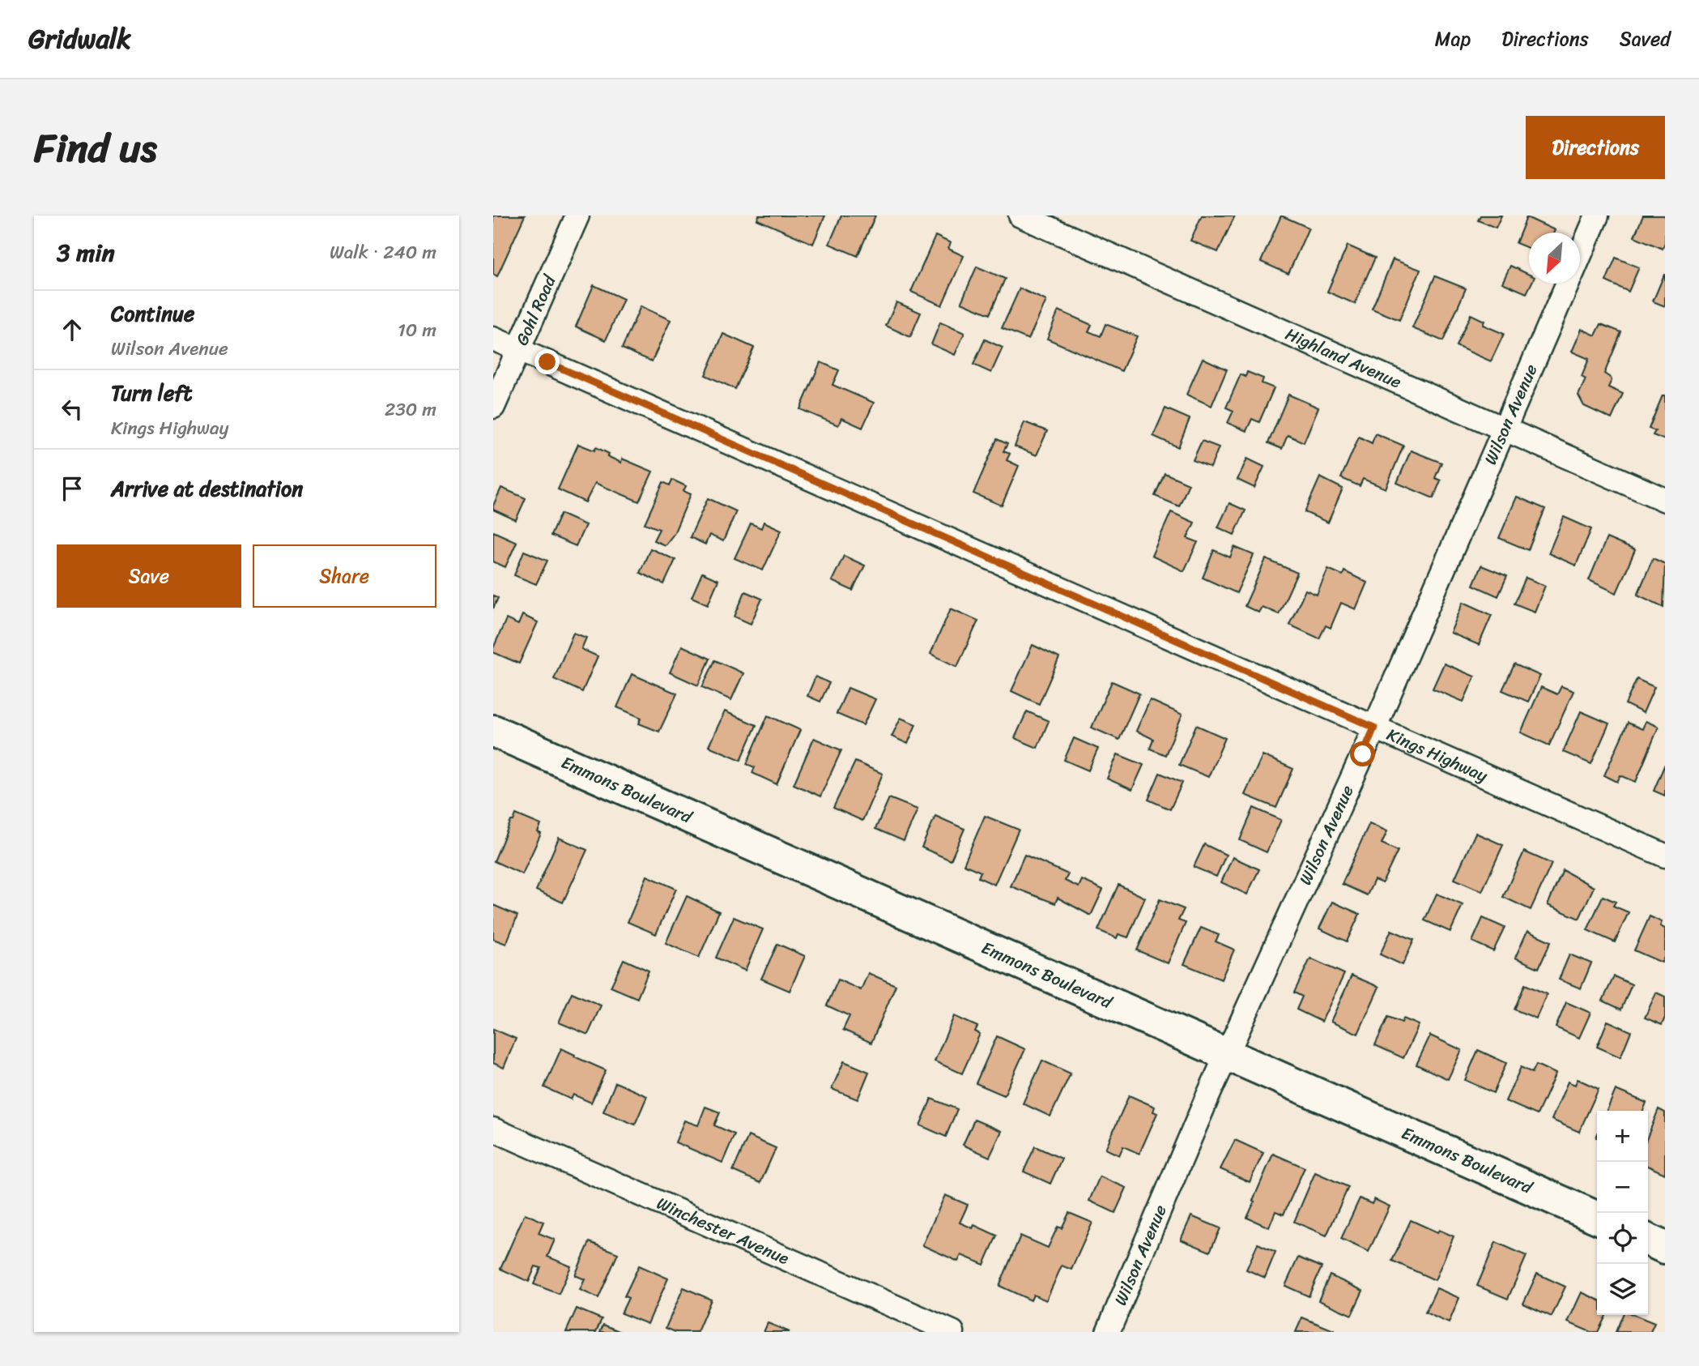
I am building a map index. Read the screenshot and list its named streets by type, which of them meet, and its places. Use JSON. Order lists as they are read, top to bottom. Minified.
{"streets":{"street":["Gohl Road","Highland Avenue","Wilson Avenue","Kings Highway","Emmons Boulevard","Winchester Avenue"]},"crossings":[["Gohl Road","Kings Highway"],["Highland Avenue","Wilson Avenue"],["Wilson Avenue","Kings Highway"],["Wilson Avenue","Emmons Boulevard"]],"north":"bottom left","page":{"header":"Gridwalk","nav":["Map","Directions","Saved"],"title":"Find us","buttons":["Directions",["Save","Share"]],"heading":["3 min","Walk · 240 m"],"list":[["Continue","Wilson Avenue","10 m"],["Turn left","Kings Highway","230 m"],"Arrive at destination"],"map_buttons":["+","−"]}}
